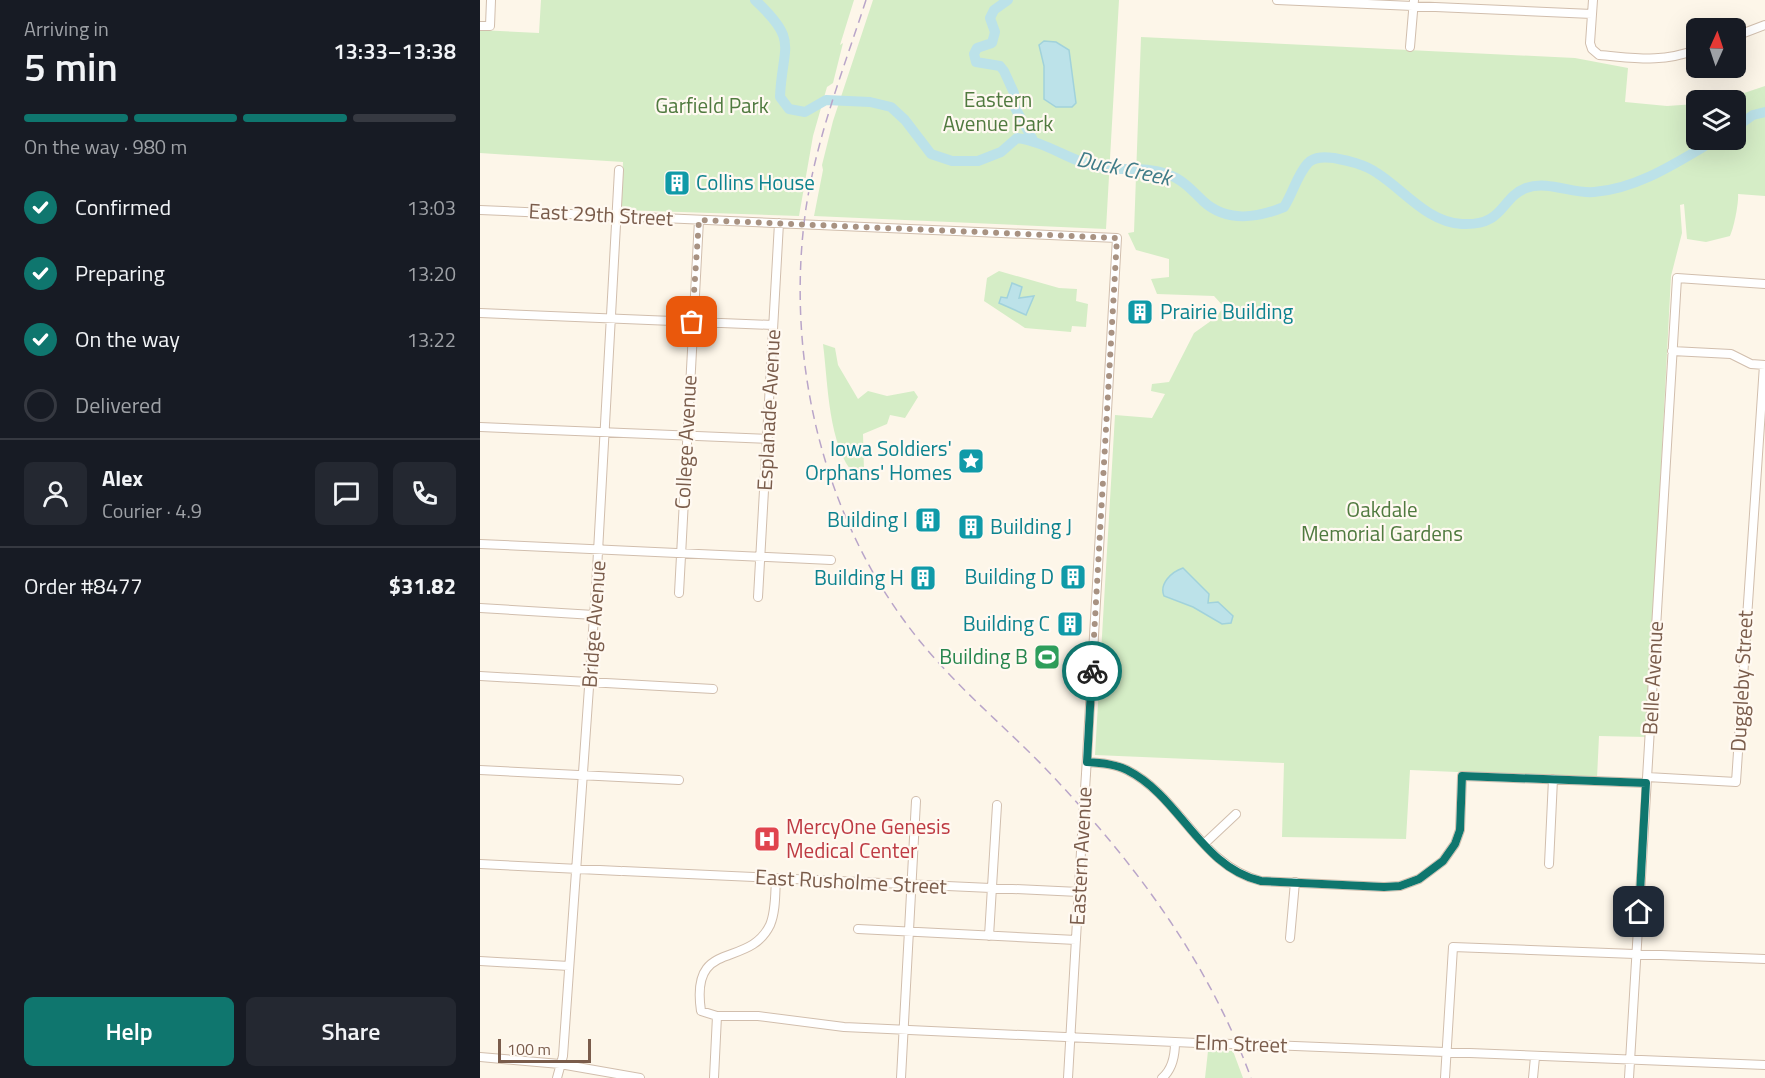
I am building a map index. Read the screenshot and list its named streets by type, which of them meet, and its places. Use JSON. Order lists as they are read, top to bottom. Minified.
{"streets":{"street":["East 29th Street","Esplanade Avenue","College Avenue","Bridge Avenue","Belle Avenue","Duggleby Street","Eastern Avenue","East Rusholme Street","Elm Street"]},"crossings":[["East 29th Street","Esplanade Avenue"],["East 29th Street","College Avenue"],["East 29th Street","Bridge Avenue"],["East 29th Street","Eastern Avenue"],["Bridge Avenue","East Rusholme Street"],["Belle Avenue","Duggleby Street"],["Belle Avenue","Elm Street"],["Eastern Avenue","East Rusholme Street"],["Eastern Avenue","Elm Street"]],"water":["Duck Creek"],"parks":["Eastern Avenue Park","Garfield Park","Oakdale Memorial Gardens"],"places":{"building":["Collins House","Prairie Building","Building I","Building J","Building D","Building H","Building C"],"place":["Iowa Soldiers' Orphans' Homes"],"sports":["Building B"],"hospital":["MercyOne Genesis Medical Center"]},"scale_bar":"100 m","north":"top","page":{"heading":["5 min","Arriving in","13:33–13:38"],"panel":["Alex","Courier · 4.9","Order #8477","$31.82"],"bar":"On the way · 980 m","list":[["Confirmed","13:03"],["Preparing","13:20"],["On the way","13:22"],"Delivered"],"buttons":["Help","Share"],"scale":"100 m"}}
